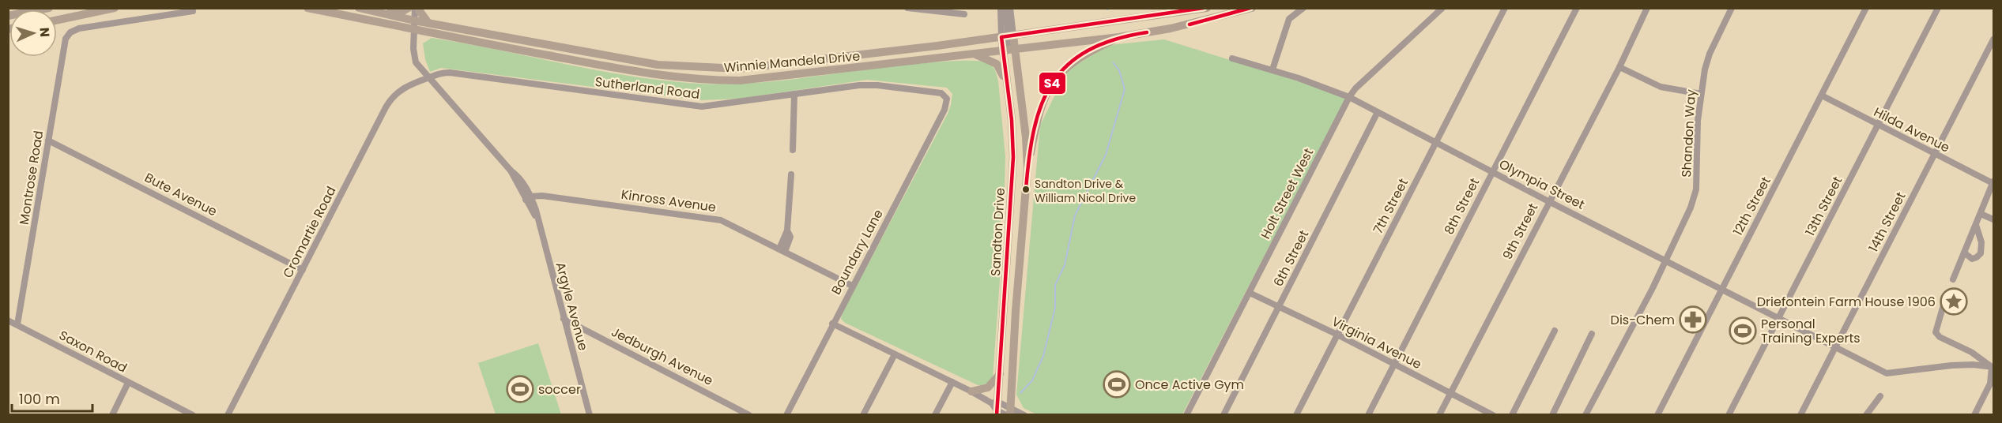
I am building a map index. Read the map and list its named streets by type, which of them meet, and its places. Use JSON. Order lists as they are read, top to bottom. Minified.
{"streets":{"main road":["Winnie Mandela Drive","Sandton Drive"],"street":["Sutherland Road","Hilda Avenue","Shandon Way","Montrose Road","Olympia Street","Holt Street West","Bute Avenue","Kinross Avenue","7th Street","8th Street","12th Street","13th Street","14th Street","9th Street","Cromartie Road","Boundary Lane","6th Street","Argyle Avenue","Virginia Avenue","Saxon Road","Jedburgh Avenue"]},"crossings":[["Winnie Mandela Drive","Sandton Drive"],["Winnie Mandela Drive","Argyle Avenue"],["Sutherland Road","Cromartie Road"],["Sutherland Road","Boundary Lane"],["Sutherland Road","Argyle Avenue"],["Hilda Avenue","12th Street"],["Hilda Avenue","13th Street"],["Hilda Avenue","14th Street"],["Shandon Way","Olympia Street"],["Montrose Road","Bute Avenue"],["Montrose Road","Saxon Road"],["Olympia Street","Holt Street West"],["Olympia Street","7th Street"],["Olympia Street","8th Street"],["Olympia Street","12th Street"],["Olympia Street","13th Street"],["Olympia Street","14th Street"],["Olympia Street","9th Street"],["Olympia Street","6th Street"],["Holt Street West","Virginia Avenue"],["Bute Avenue","Cromartie Road"],["Kinross Avenue","Boundary Lane"],["Kinross Avenue","Argyle Avenue"],["7th Street","Virginia Avenue"],["8th Street","Virginia Avenue"],["9th Street","Virginia Avenue"],["Cromartie Road","Argyle Avenue"],["6th Street","Virginia Avenue"],["Argyle Avenue","Jedburgh Avenue"]],"places":{"other":["Sandton Drive & William Nicol Drive"],"place":["Driefontein Farm House 1906"],"pharmacy":["Dis-Chem"],"sports":["Personal Training Experts","Once Active Gym","soccer"]},"lines":["transit line S4"],"scale_bar":"100 m","north":"right"}
